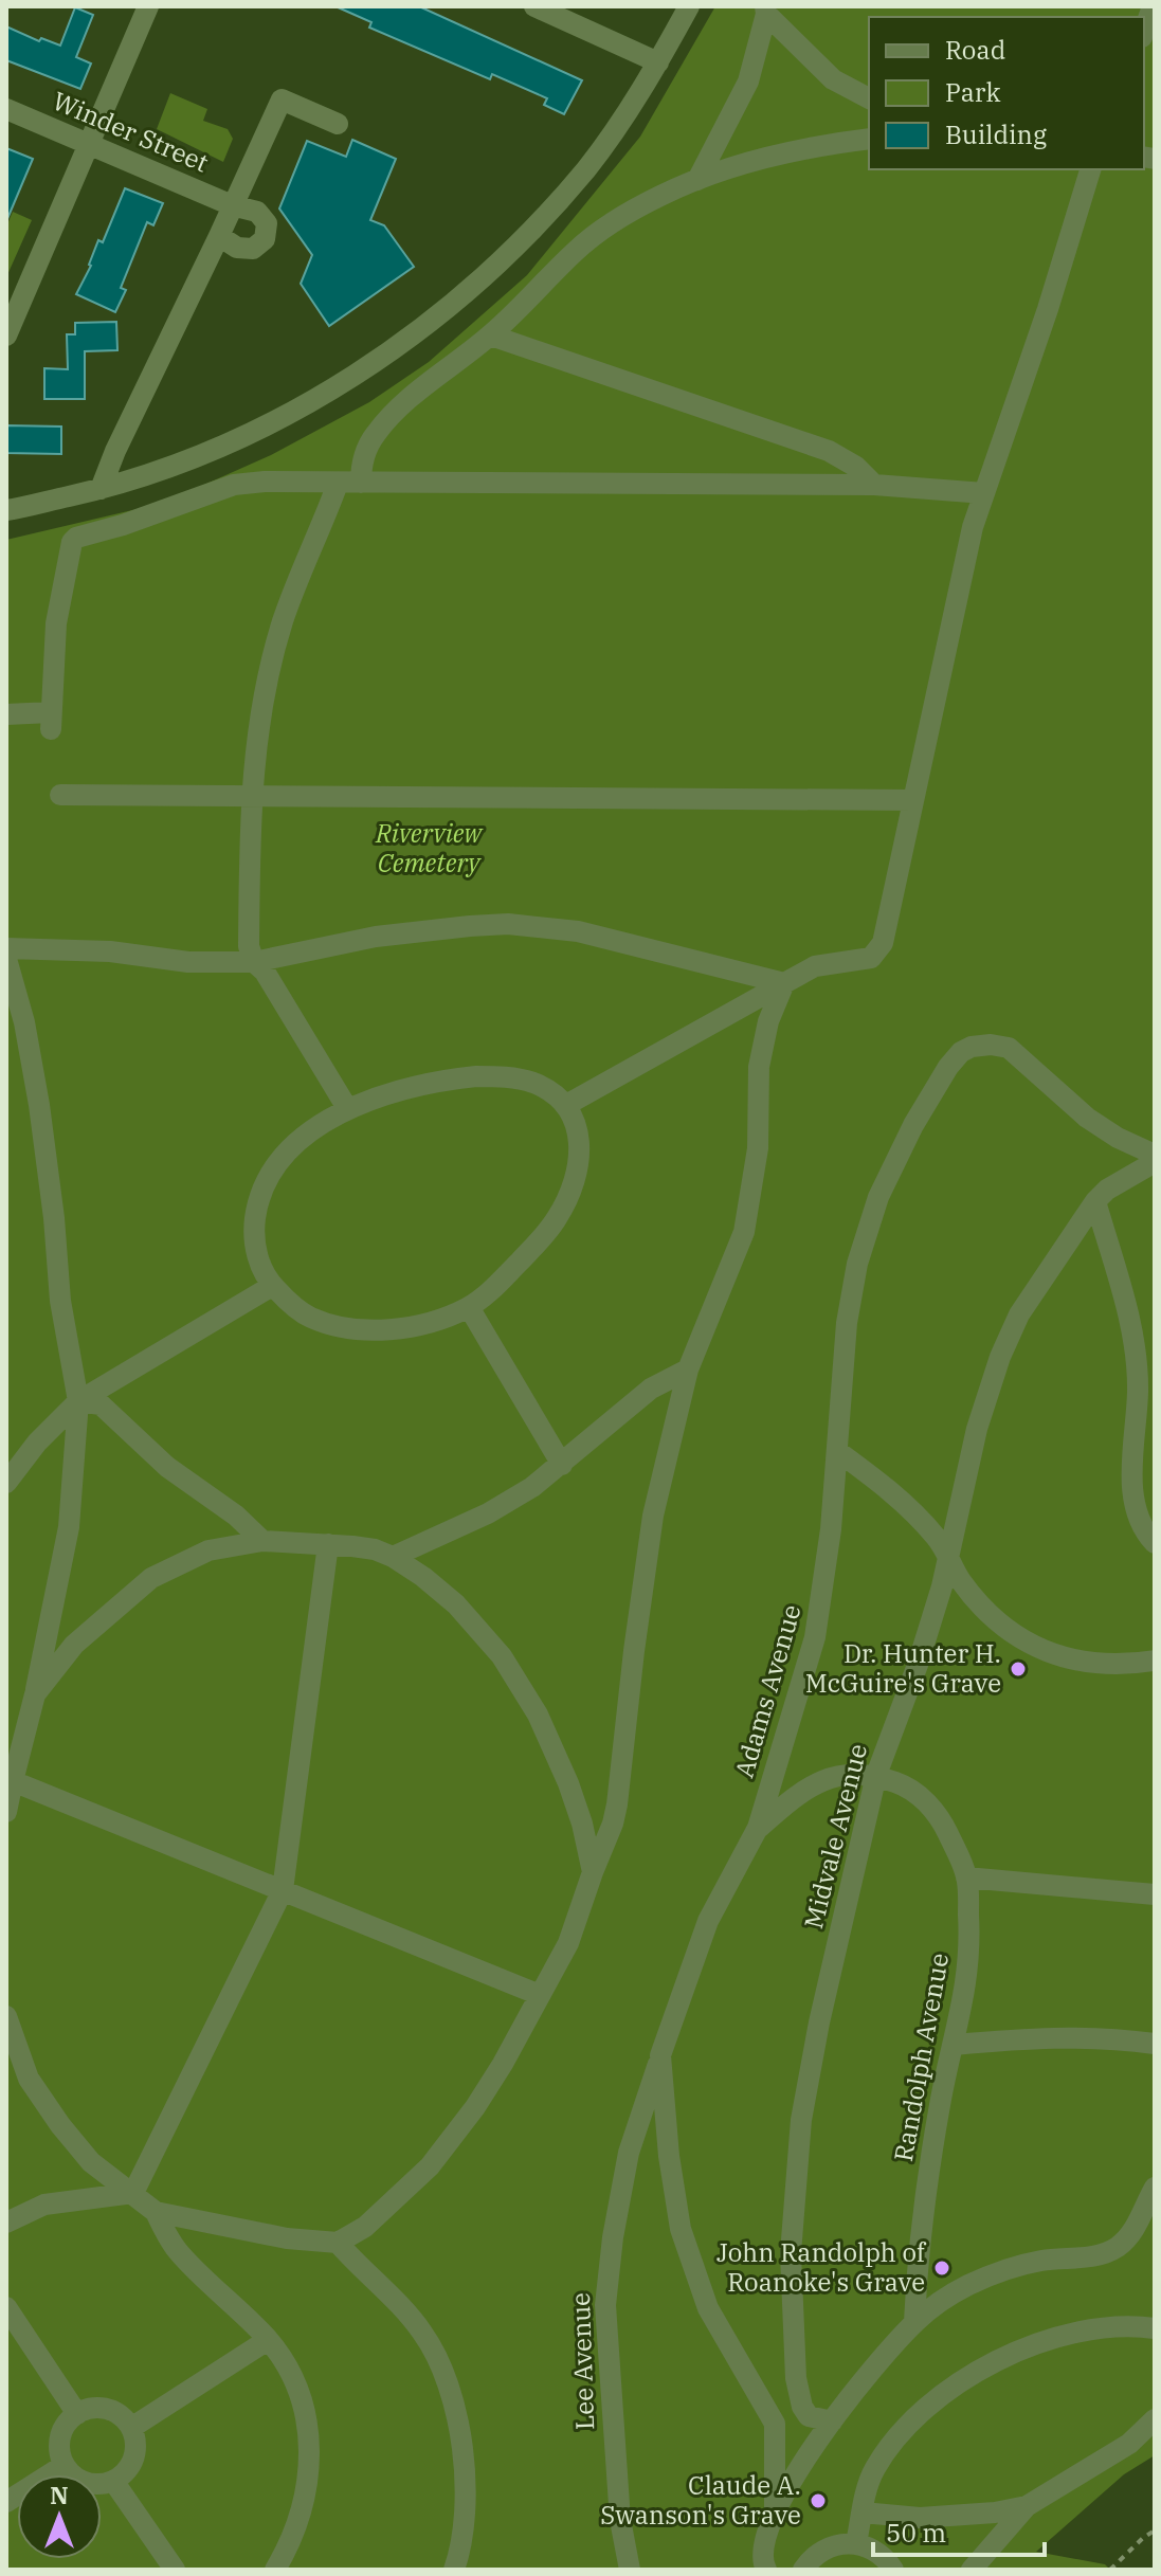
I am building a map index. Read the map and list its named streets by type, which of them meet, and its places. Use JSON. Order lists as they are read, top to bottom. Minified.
{"streets":{"street":["Winder Street","Adams Avenue","Midvale Avenue","Randolph Avenue","Lee Avenue"]},"crossings":[["Adams Avenue","Randolph Avenue"],["Adams Avenue","Lee Avenue"],["Midvale Avenue","Randolph Avenue"]],"parks":["Riverview Cemetery"],"places":["Dr. Hunter H. McGuire's Grave","John Randolph of Roanoke's Grave","Claude A. Swanson's Grave"],"legend":["Road","Park","Building"],"scale_bar":"50 m","north":"top"}
